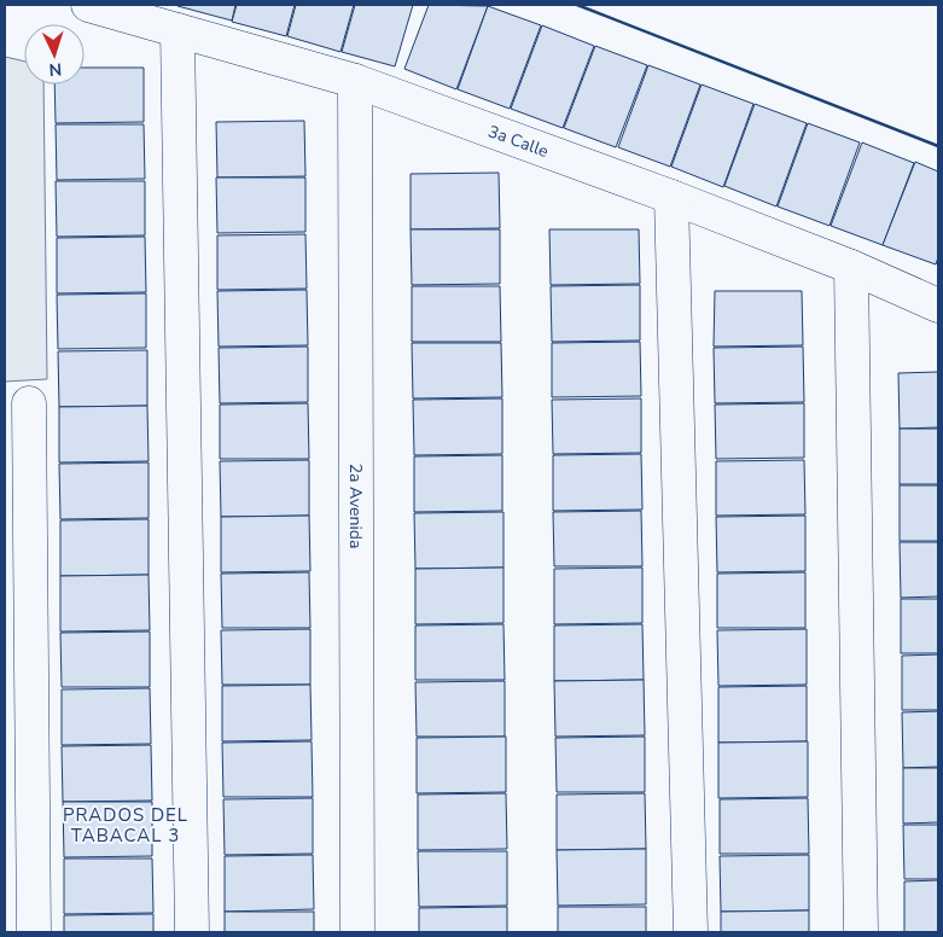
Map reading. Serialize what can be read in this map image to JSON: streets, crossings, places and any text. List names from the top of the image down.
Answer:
{
  "streets": {
    "street": ["3a Calle", "2a Avenida"]
  },
  "crossings": [
    ["3a Calle", "2a Avenida"]
  ],
  "districts": ["PRADOS DEL TABACAL 3"],
  "north": "bottom"
}
